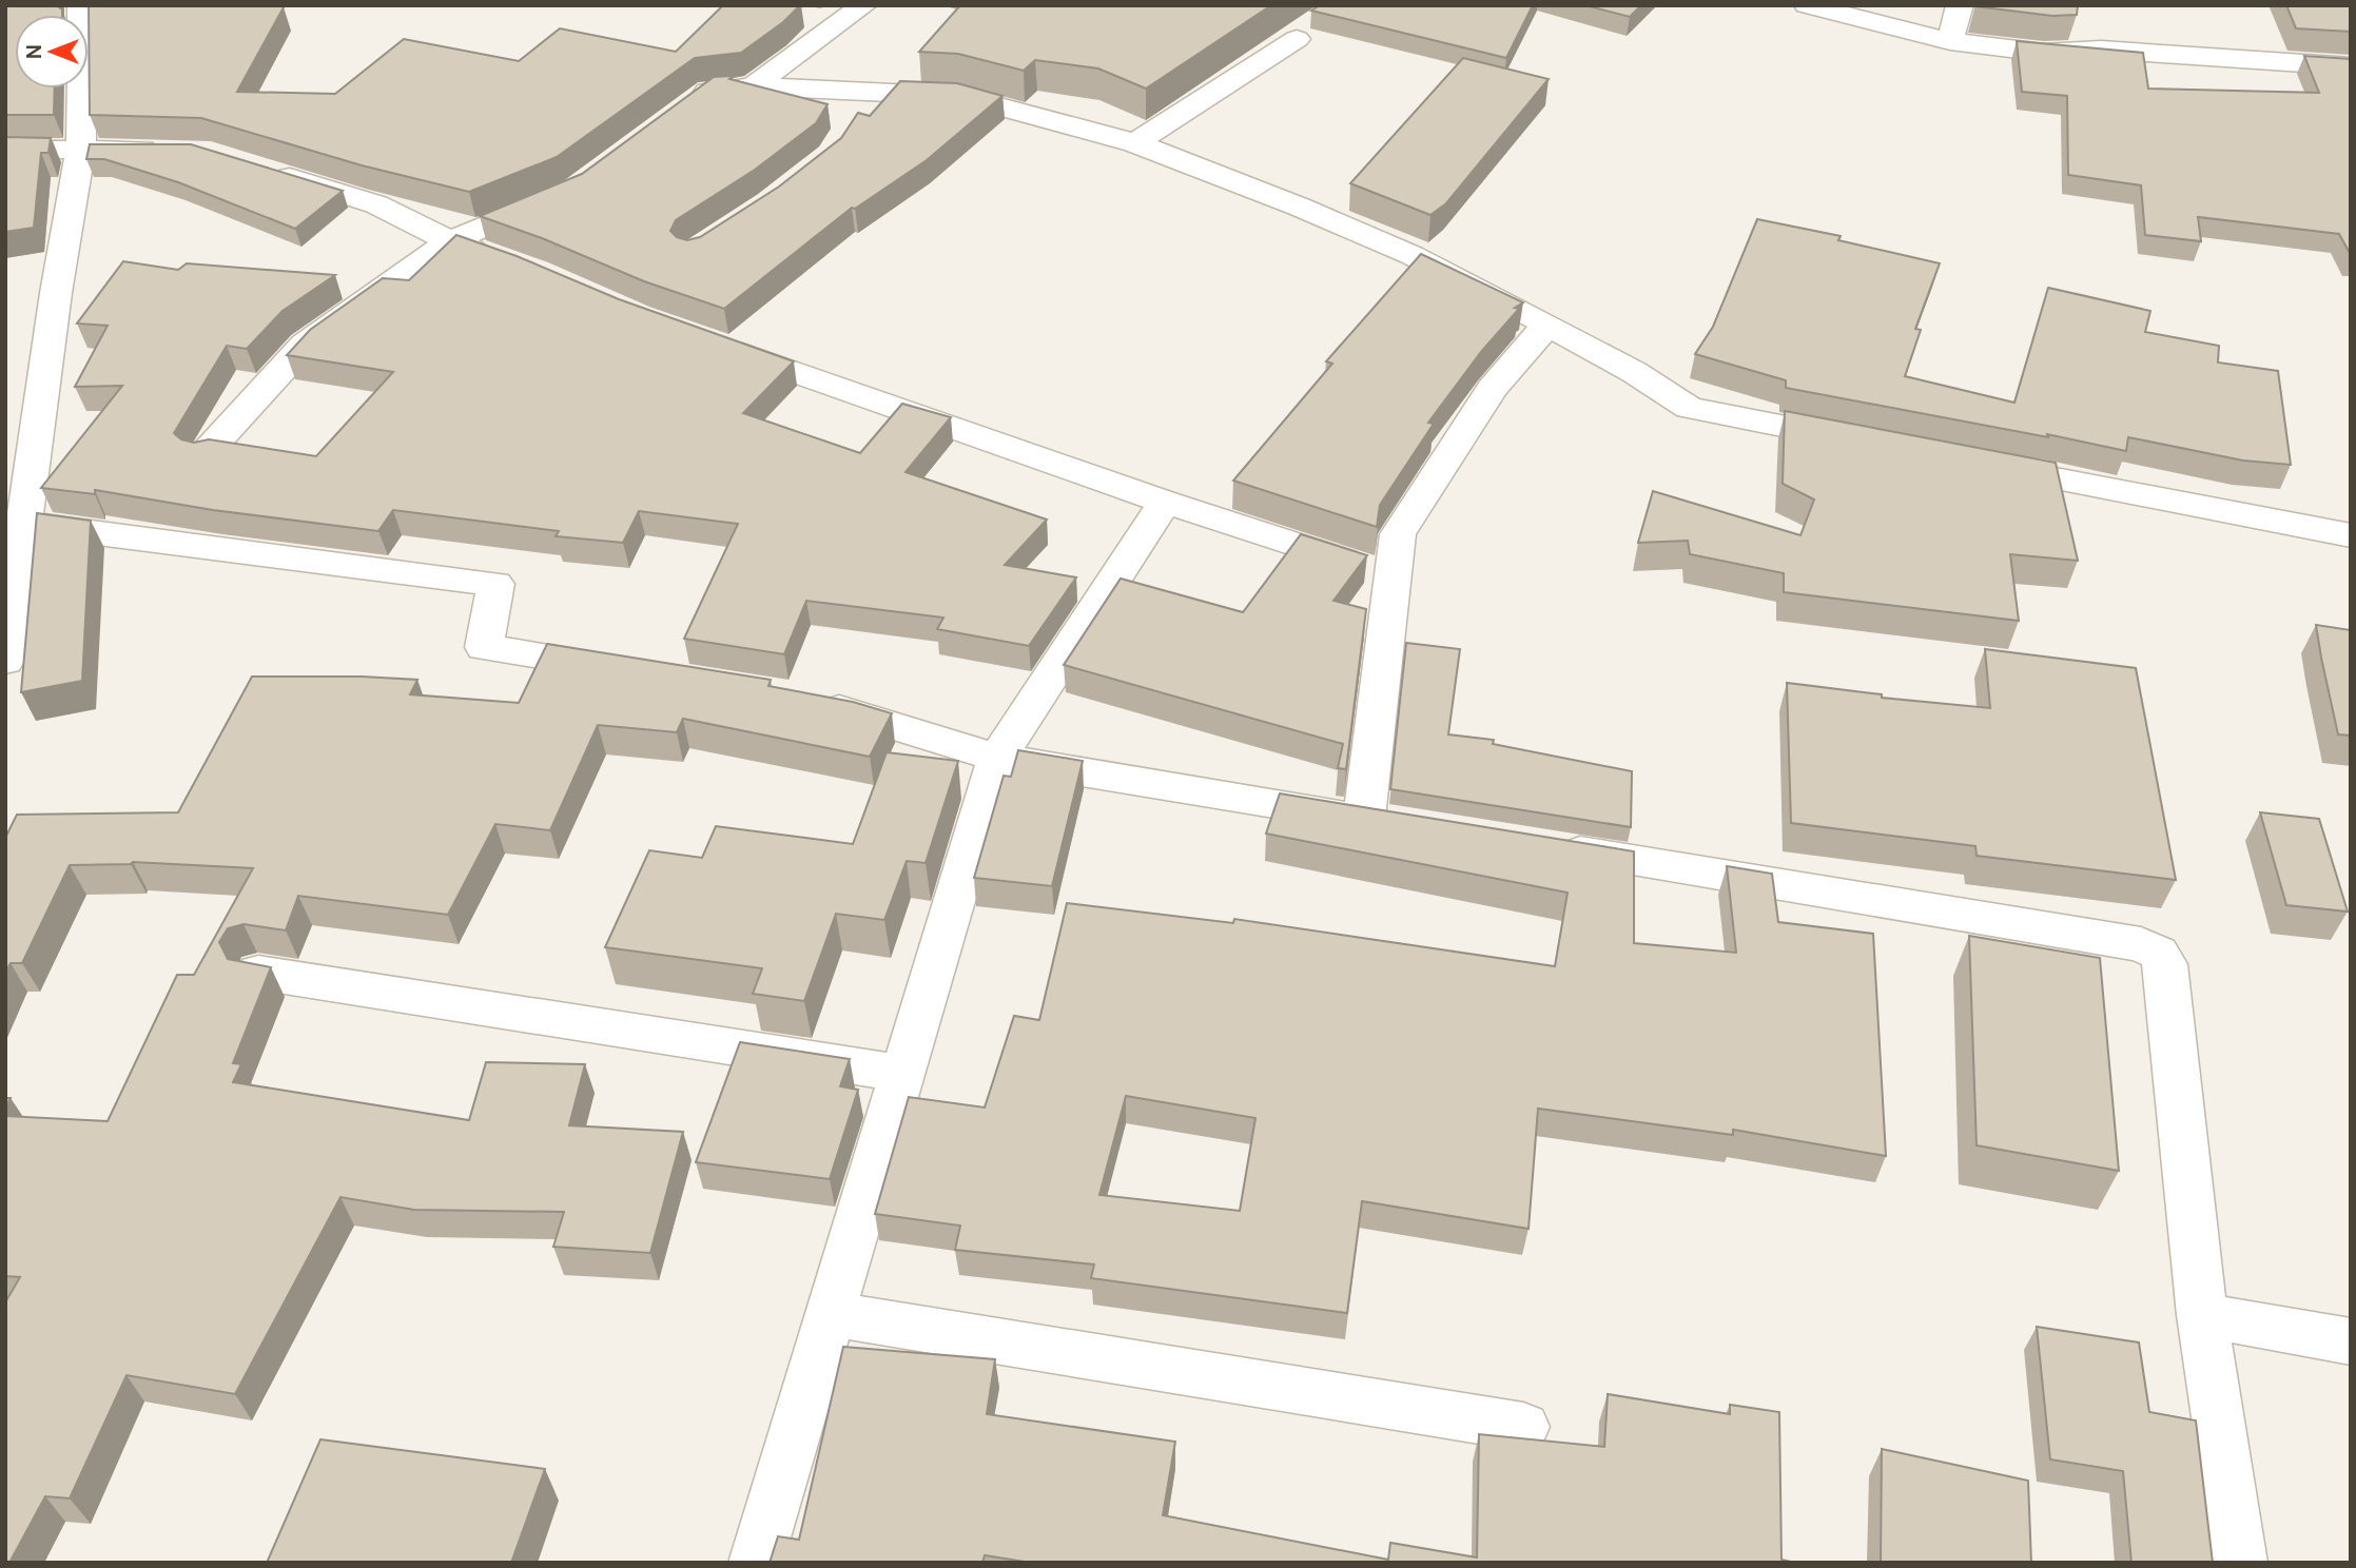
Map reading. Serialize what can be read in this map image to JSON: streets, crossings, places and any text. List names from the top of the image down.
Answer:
{
  "north": "left"
}
